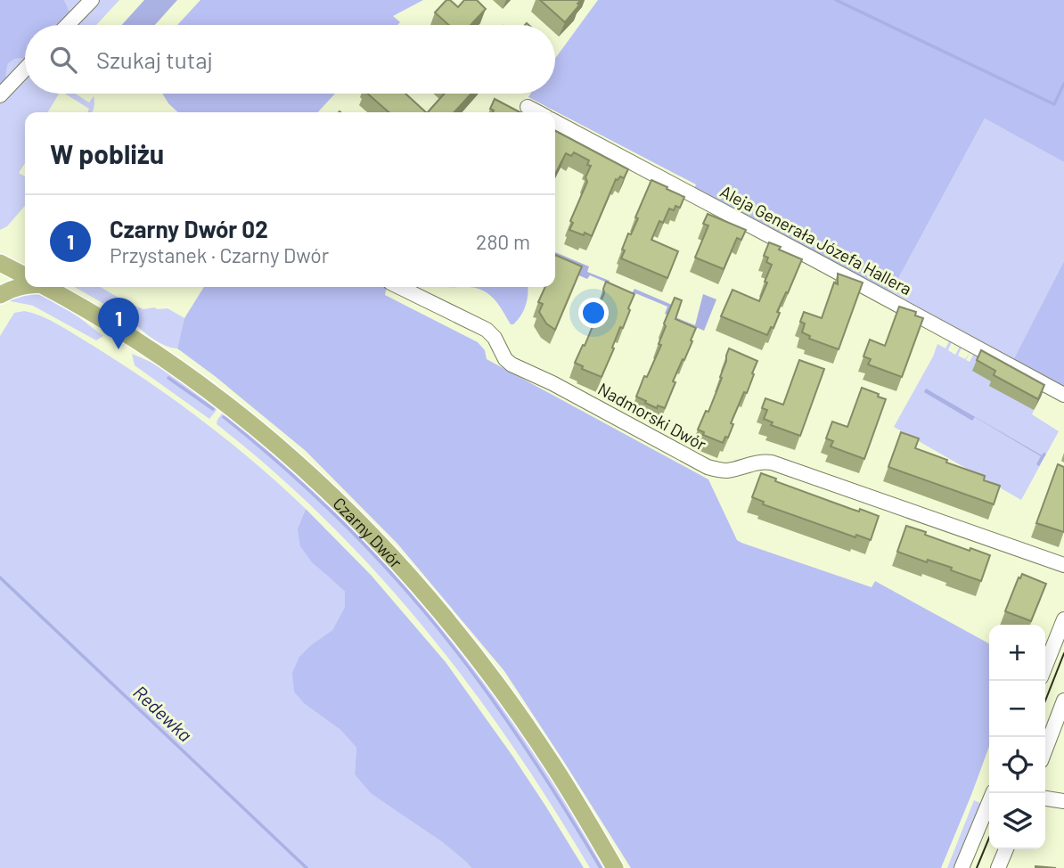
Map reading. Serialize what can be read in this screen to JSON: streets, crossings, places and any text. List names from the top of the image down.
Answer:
{
  "streets": {
    "main road": ["Czarny Dwór"],
    "street": ["Aleja Generała Józefa Hallera", "Nadmorski Dwór"]
  },
  "water": ["Redewka"],
  "page": {
    "search": "Szukaj tutaj",
    "heading": "W pobliżu",
    "list": [
      {
        "mark": "1",
        "name": "Czarny Dwór 02",
        "note": "Przystanek · Czarny Dwór",
        "value": "280 m"
      }
    ],
    "pins": "1",
    "map_buttons": ["+", "−"]
  }
}
